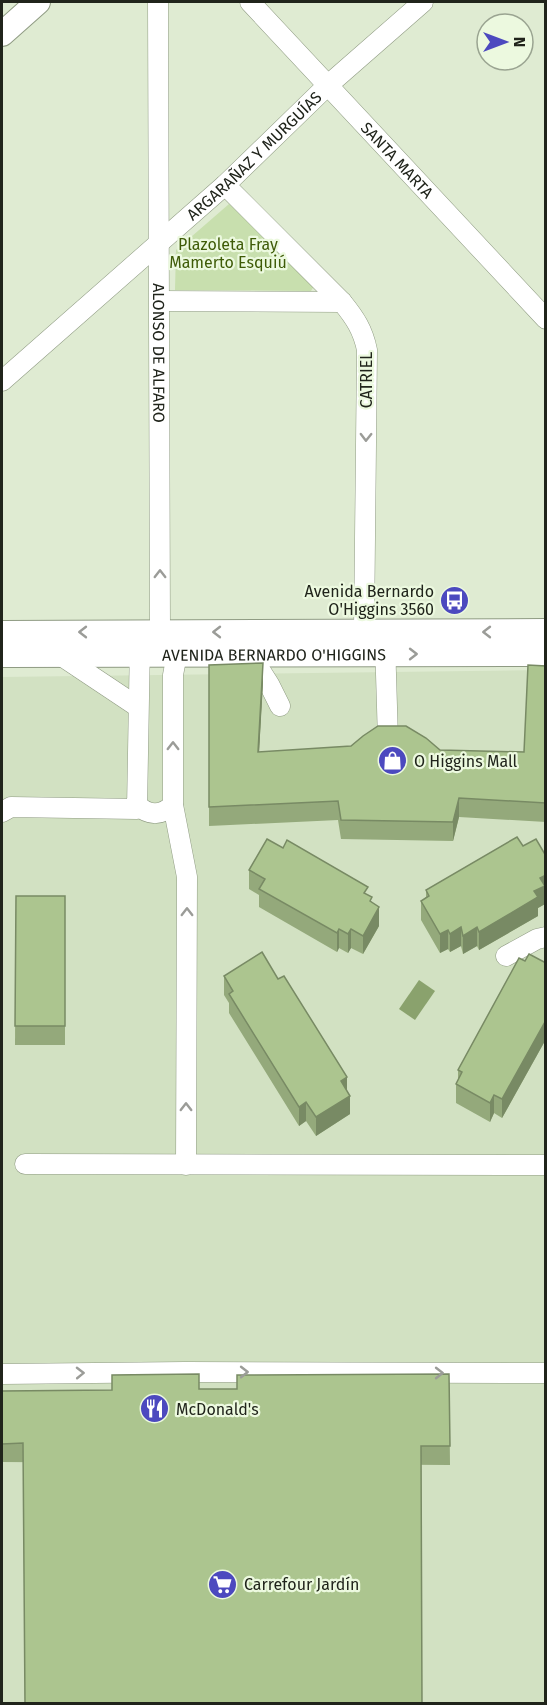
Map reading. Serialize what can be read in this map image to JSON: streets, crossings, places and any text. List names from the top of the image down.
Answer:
{
  "streets": {
    "main road": ["AVENIDA BERNARDO O'HIGGINS"],
    "street": [
      "ARGARAÑAZ Y MURGUÍAS",
      "SANTA MARTA",
      "ALONSO DE ALFARO",
      "CATRIEL"
    ]
  },
  "crossings": [
    ["ARGARAÑAZ Y MURGUÍAS", "SANTA MARTA"],
    ["ARGARAÑAZ Y MURGUÍAS", "ALONSO DE ALFARO"],
    ["ARGARAÑAZ Y MURGUÍAS", "CATRIEL"],
    ["ALONSO DE ALFARO", "AVENIDA BERNARDO O'HIGGINS"],
    ["CATRIEL", "AVENIDA BERNARDO O'HIGGINS"]
  ],
  "one_way": ["ALONSO DE ALFARO", "CATRIEL"],
  "parks": ["Plazoleta Fray Mamerto Esquiú"],
  "places": {
    "bus stop": ["Avenida Bernardo O'Higgins 3560"],
    "shop": ["O Higgins Mall"],
    "restaurant": ["McDonald's"],
    "supermarket": ["Carrefour Jardín"]
  },
  "north": "right"
}
